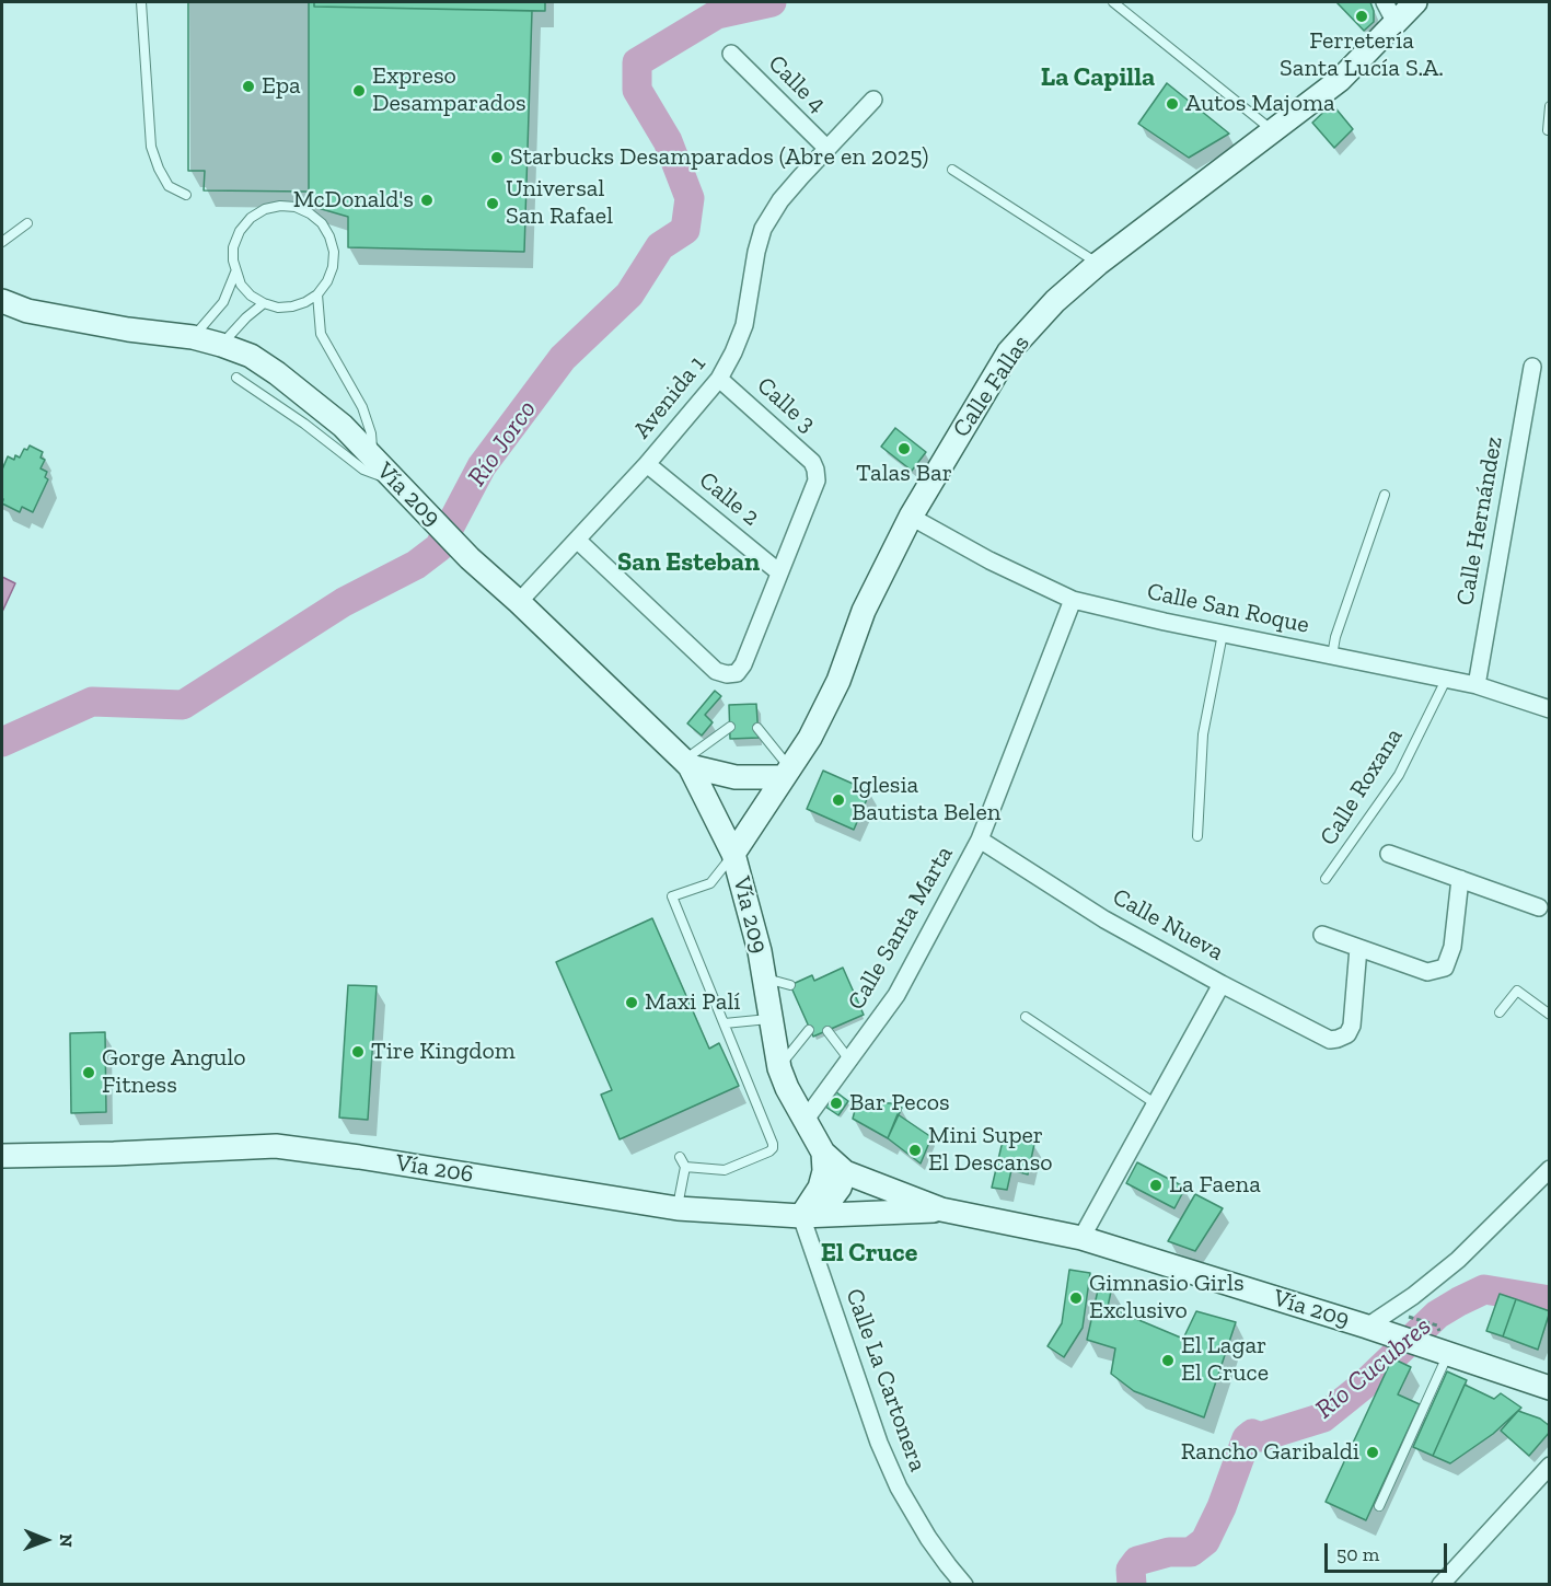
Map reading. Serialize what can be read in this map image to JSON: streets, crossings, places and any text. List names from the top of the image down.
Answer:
{
  "streets": {
    "main road": ["Calle Fallas", "Vía 209", "Vía 206"],
    "street": [
      "Calle 4",
      "Avenida 1",
      "Calle 3",
      "Calle 2",
      "Calle Hernández",
      "Calle San Roque",
      "Calle Nueva",
      "Calle Santa Marta",
      "Calle La Cartonera"
    ],
    "lane": ["Calle Roxana"]
  },
  "crossings": [
    ["Calle 4", "Avenida 1"],
    ["Calle Fallas", "Vía 209"],
    ["Calle Fallas", "Calle San Roque"],
    ["Avenida 1", "Calle 3"],
    ["Avenida 1", "Vía 209"],
    ["Avenida 1", "Calle 2"],
    ["Calle 3", "Calle 2"],
    ["Vía 209", "Calle Santa Marta"],
    ["Vía 209", "Vía 206"],
    ["Calle Hernández", "Calle San Roque"],
    ["Calle San Roque", "Calle Roxana"],
    ["Calle San Roque", "Calle Santa Marta"],
    ["Calle Nueva", "Calle Santa Marta"],
    ["Vía 206", "Calle La Cartonera"]
  ],
  "districts": ["La Capilla", "San Esteban", "El Cruce"],
  "water": ["Río Jorco", "Río Cucubres"],
  "places": [
    "Ferretería Santa Lucía S.A.",
    "Epa",
    "Expreso Desamparados",
    "Autos Majoma",
    "Starbucks Desamparados (Abre en 2025)",
    "McDonald's",
    "Universal San Rafael",
    "Talas Bar",
    "Iglesia Bautista Belen",
    "Maxi Palí",
    "Tire Kingdom",
    "Gorge Angulo Fitness",
    "Bar Pecos",
    "Mini Super El Descanso",
    "La Faena",
    "Gimnasio Girls Exclusivo",
    "El Lagar El Cruce",
    "Rancho Garibaldi"
  ],
  "scale_bar": "50 m",
  "north": "right"
}
